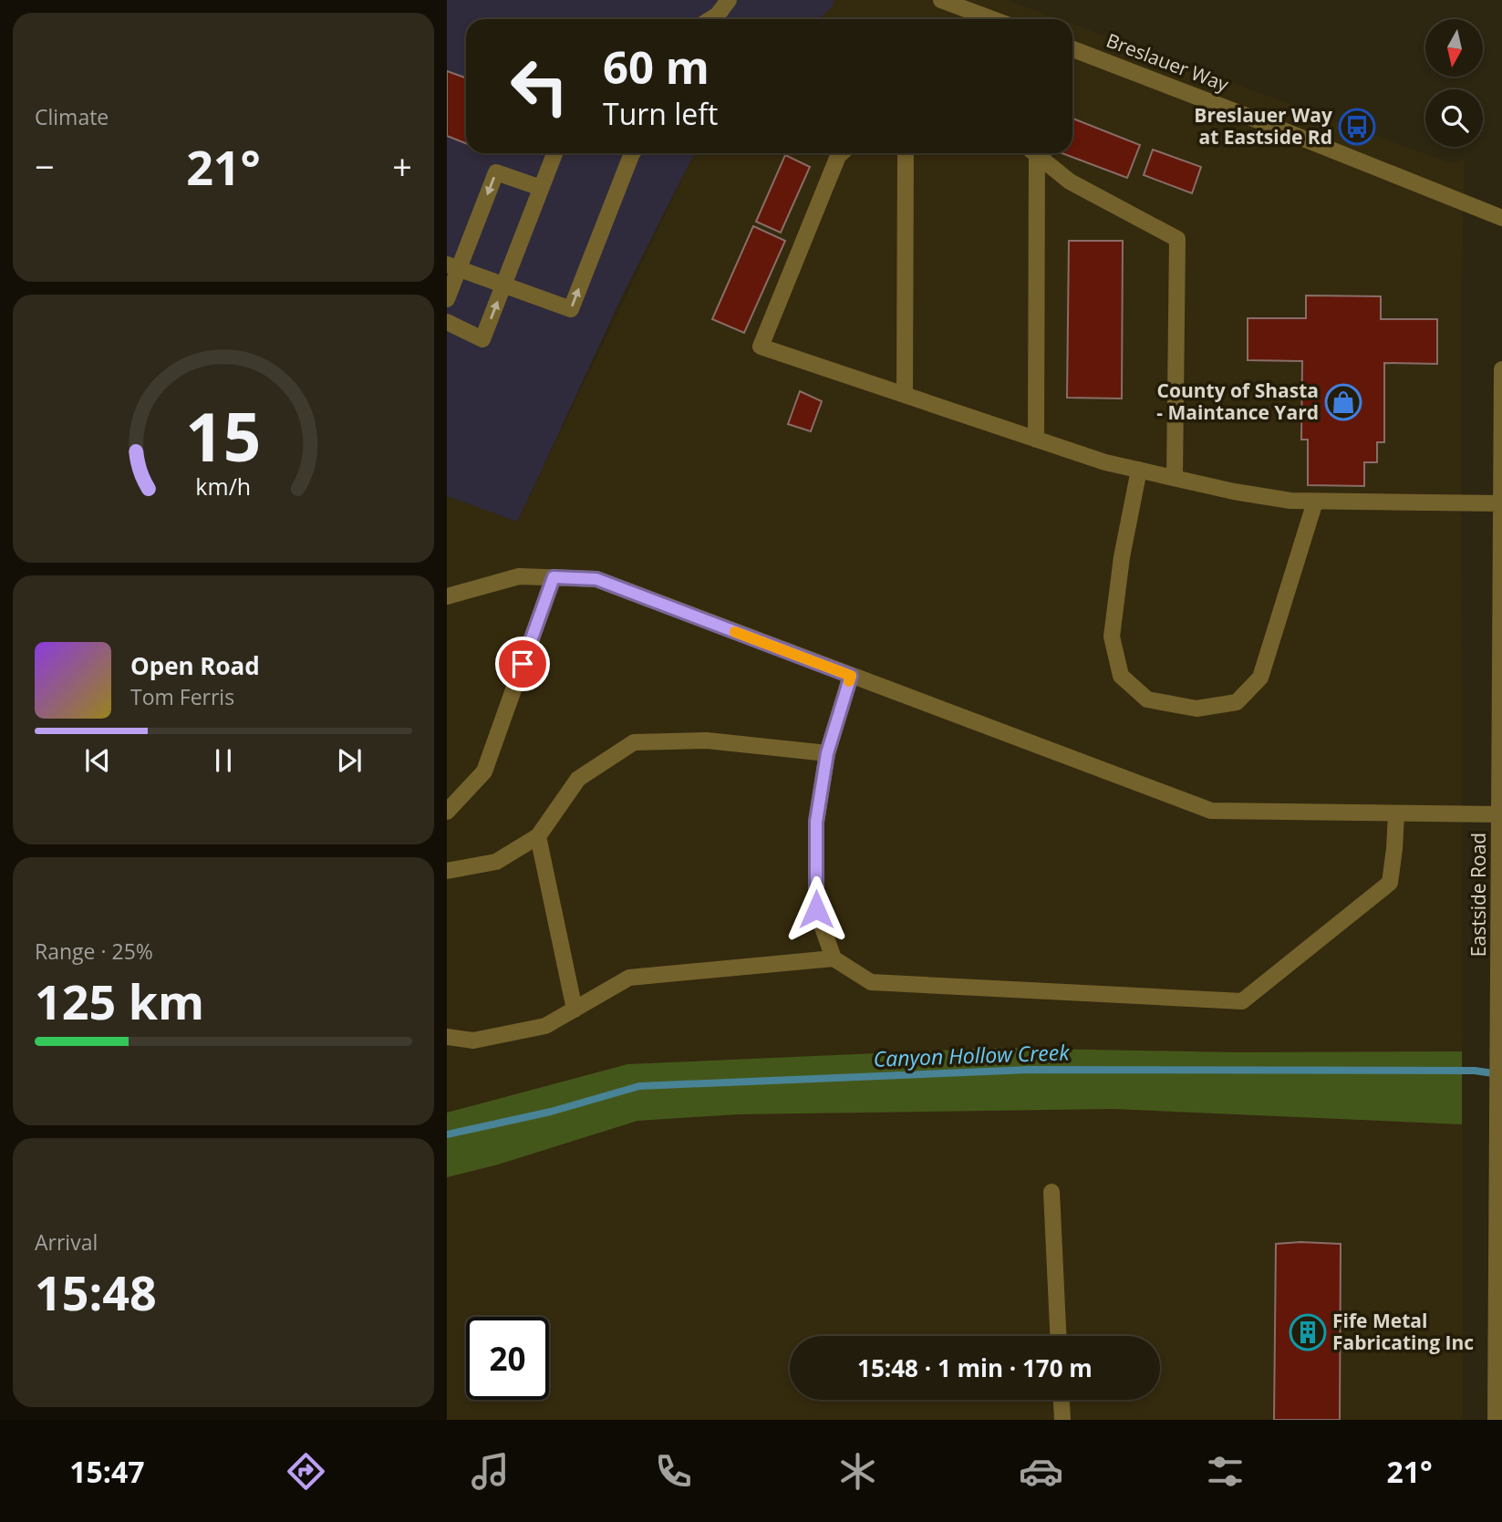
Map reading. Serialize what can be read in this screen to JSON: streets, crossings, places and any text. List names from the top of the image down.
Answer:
{
  "streets": {
    "street": ["Breslauer Way", "Eastside Road"]
  },
  "water": ["Canyon Hollow Creek"],
  "places": {
    "bus stop": ["Breslauer Way at Eastside Rd"],
    "shop": ["County of Shasta - Maintance Yard"],
    "building": ["Fife Metal Fabricating Inc"]
  },
  "north": "bottom",
  "page": {
    "tile": [
      "Climate",
      ["Range · 25%", "125 km"],
      ["Arrival", "15:48"]
    ],
    "turn": ["60 m", "Turn left"],
    "heat": ["−", "21°", "+"],
    "song": ["Open Road", "Tom Ferris"],
    "limit": "20",
    "trip": "15:48 · 1 min · 170 m",
    "tabs": ["15:47", "21°"],
    "gauge": ["15", "km/h"]
  }
}
